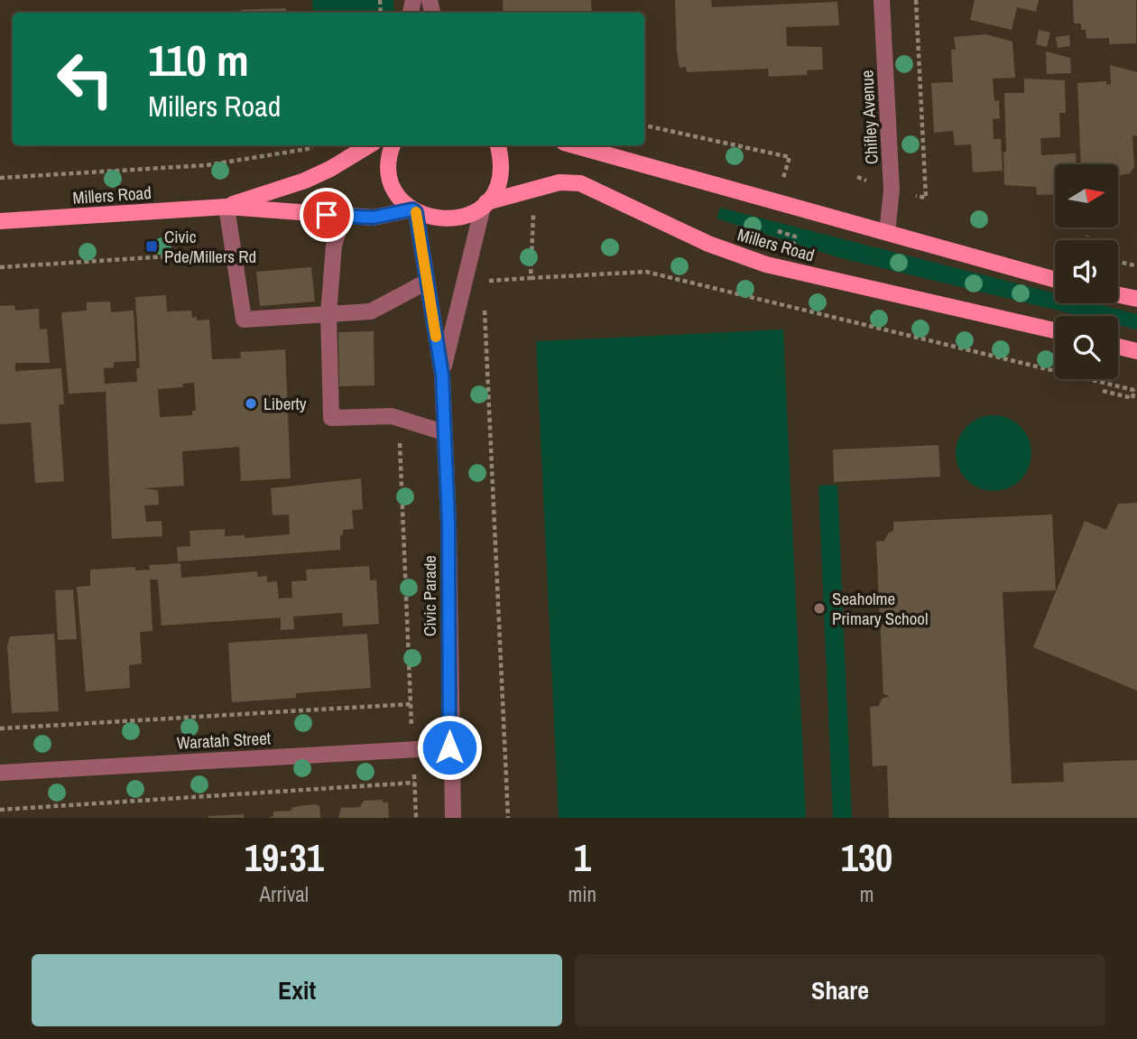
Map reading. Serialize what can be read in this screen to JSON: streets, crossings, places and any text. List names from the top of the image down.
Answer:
{
  "streets": {
    "main road": ["Millers Road"],
    "street": ["Chifley Avenue", "Civic Parade", "Waratah Street"]
  },
  "crossings": [
    ["Millers Road", "Civic Parade"],
    ["Civic Parade", "Waratah Street"]
  ],
  "places": {
    "transit": ["Civic Pde/Millers Rd"],
    "other": ["Liberty", "Seaholme Primary School"]
  },
  "north": "right",
  "page": {
    "turn": ["110 m", "Millers Road"],
    "eta": [
      "19:31",
      "Arrival",
      "1",
      "min",
      "130",
      "m"
    ],
    "buttons": ["Exit", "Share"]
  }
}
